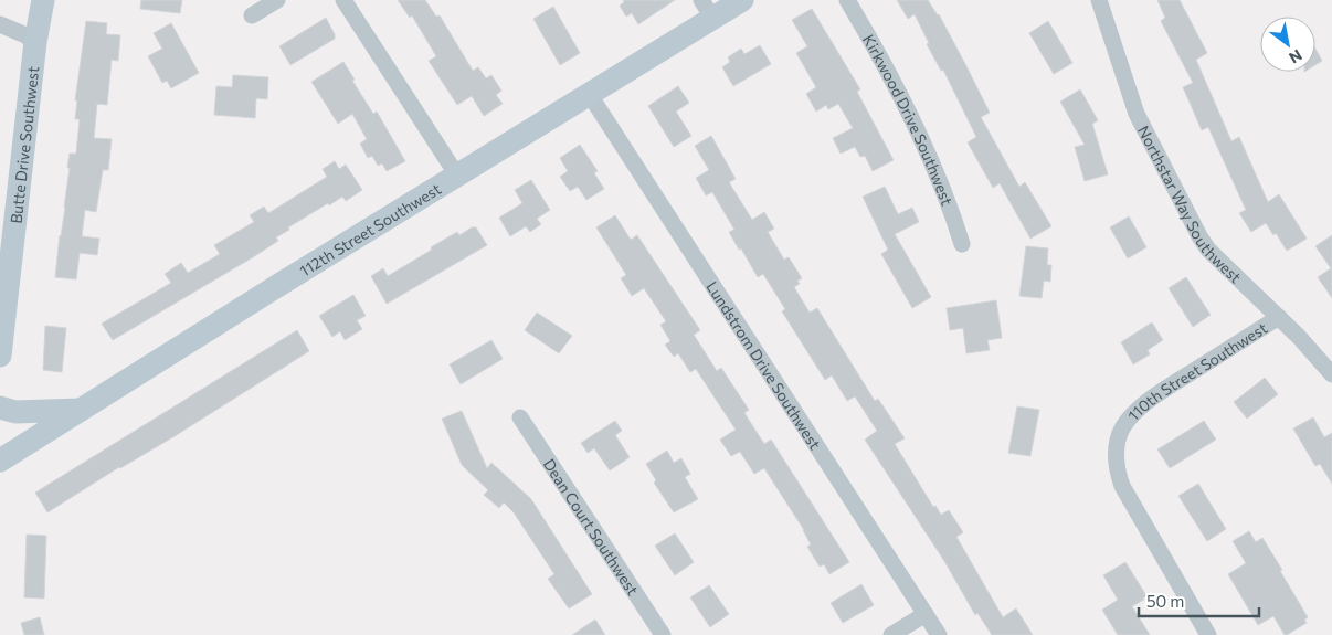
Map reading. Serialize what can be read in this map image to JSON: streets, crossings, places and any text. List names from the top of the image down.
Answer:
{
  "streets": {
    "street": [
      "Kirkwood Drive Southwest",
      "Butte Drive Southwest",
      "Northstar Way Southwest",
      "112th Street Southwest",
      "Lundstrom Drive Southwest",
      "110th Street Southwest",
      "Dean Court Southwest"
    ]
  },
  "crossings": [
    ["Northstar Way Southwest", "110th Street Southwest"],
    ["112th Street Southwest", "Lundstrom Drive Southwest"]
  ],
  "scale_bar": "50 m",
  "north": "bottom right"
}
